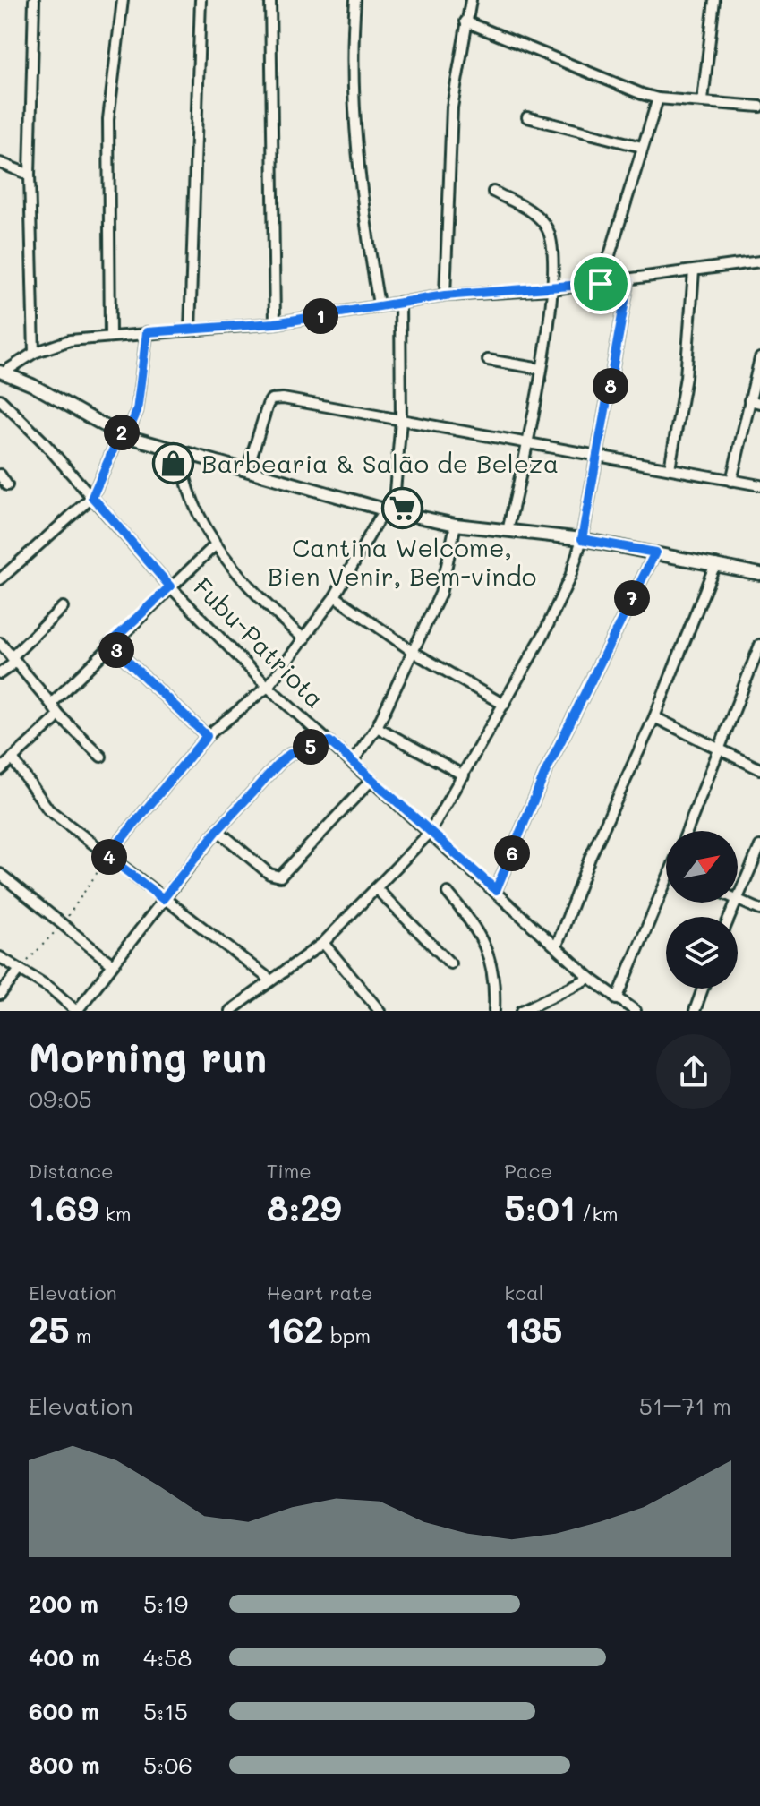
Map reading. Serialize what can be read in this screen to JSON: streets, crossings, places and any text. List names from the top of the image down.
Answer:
{
  "streets": {
    "street": ["Fubu-Patriota"]
  },
  "places": {
    "shop": ["Barbearia & Salão de Beleza"],
    "supermarket": ["Cantina Welcome, Bien Venir, Bem-vindo"]
  },
  "north": "top right",
  "page": {
    "pins": [
      "1",
      "8",
      "2",
      "7",
      "3",
      "5",
      "6",
      "4"
    ],
    "heading": ["Morning run", "09:05"],
    "stats": [
      ["Distance", "1.69 km"],
      ["Time", "8:29"],
      ["Pace", "5:01 /km"],
      ["Elevation", "25 m"],
      ["Heart rate", "162 bpm"],
      ["kcal", "135"]
    ],
    "chart": ["Elevation", "51–71 m"],
    "list": [
      {
        "name": "200 m",
        "note": "5:19"
      },
      {
        "name": "400 m",
        "note": "4:58"
      },
      {
        "name": "600 m",
        "note": "5:15"
      },
      {
        "name": "800 m",
        "note": "5:06"
      }
    ]
  }
}
